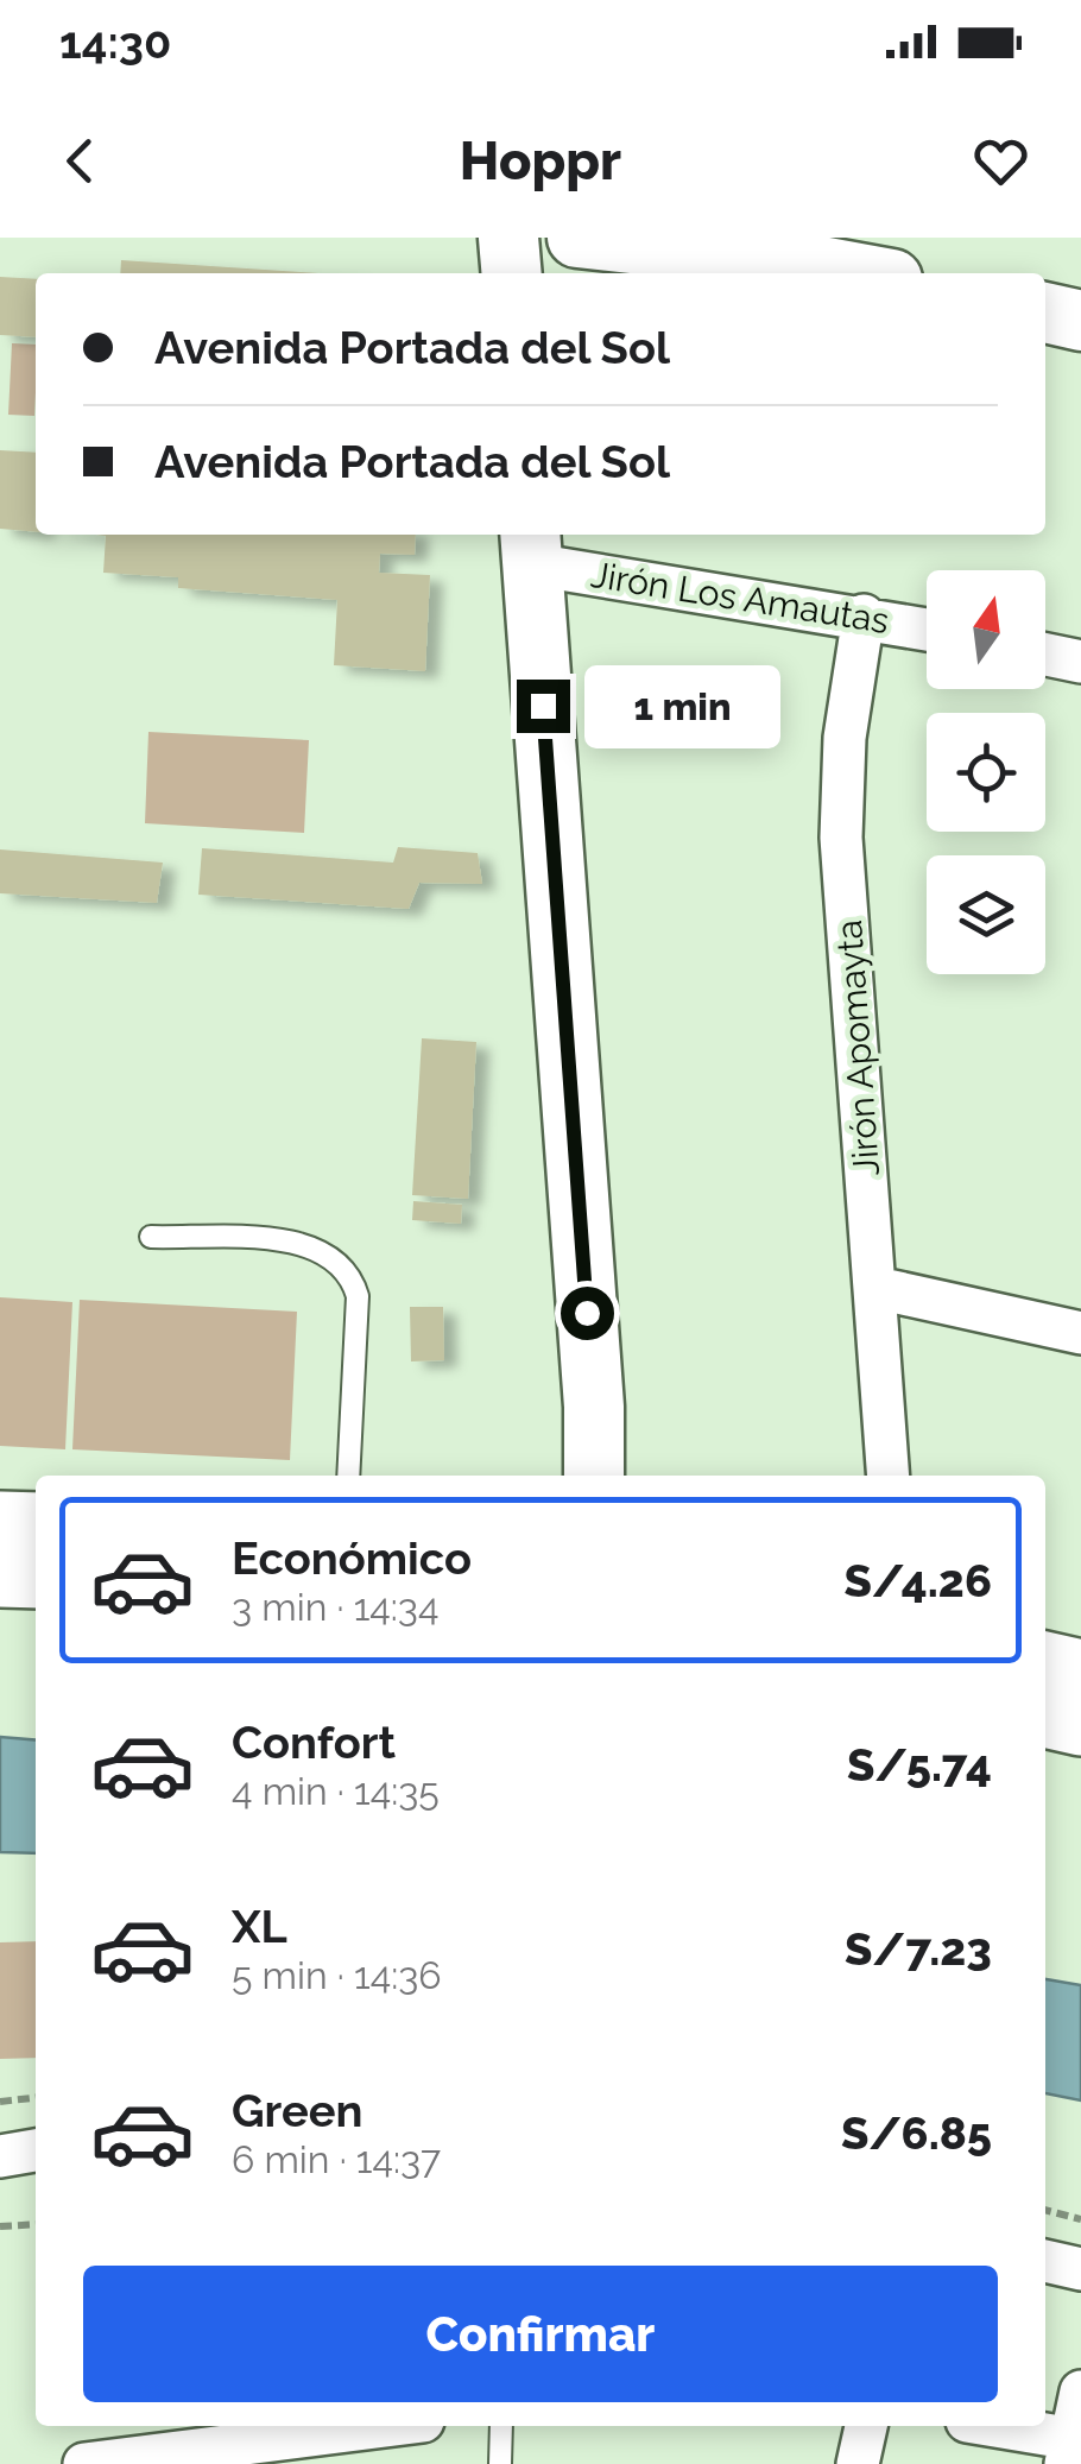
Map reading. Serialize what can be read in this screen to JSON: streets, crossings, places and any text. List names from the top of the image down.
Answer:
{
  "streets": {
    "street": ["Jirón Los Amautas", "Jirón Apomayta"]
  },
  "crossings": [
    ["Jirón Los Amautas", "Jirón Apomayta"]
  ],
  "north": "top",
  "page": {
    "status": "14:30",
    "header": "Hoppr",
    "banner": ["Avenida Portada del Sol", "Avenida Portada del Sol"],
    "bubble": "1 min",
    "list": [
      {
        "name": "Económico",
        "note": "3 min · 14:34",
        "value": "S/4.26"
      },
      {
        "name": "Confort",
        "note": "4 min · 14:35",
        "value": "S/5.74"
      },
      {
        "name": "XL",
        "note": "5 min · 14:36",
        "value": "S/7.23"
      },
      {
        "name": "Green",
        "note": "6 min · 14:37",
        "value": "S/6.85"
      }
    ],
    "buttons": "Confirmar"
  }
}
